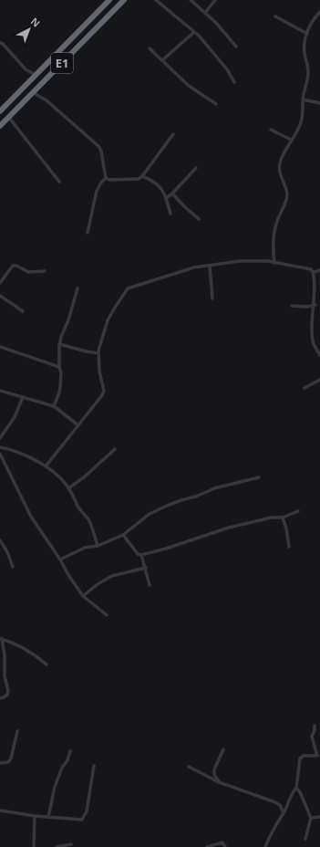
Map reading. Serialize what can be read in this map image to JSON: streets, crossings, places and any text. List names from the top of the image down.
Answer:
{
  "streets": {
    "highway": ["E1"]
  },
  "north": "top right"
}
